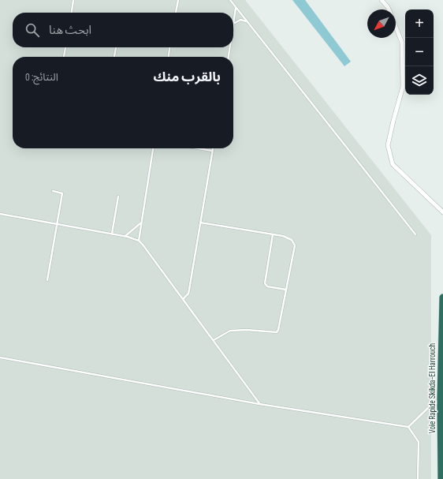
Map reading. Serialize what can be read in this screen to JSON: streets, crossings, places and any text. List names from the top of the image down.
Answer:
{
  "streets": {
    "highway": ["Voie Rapide Skikda-El Harrouch"]
  },
  "north": "bottom left",
  "page": {
    "map_buttons": ["+", "−"],
    "search": "ابحث هنا",
    "heading": ["بالقرب منك", "النتائج: 0"]
  }
}
